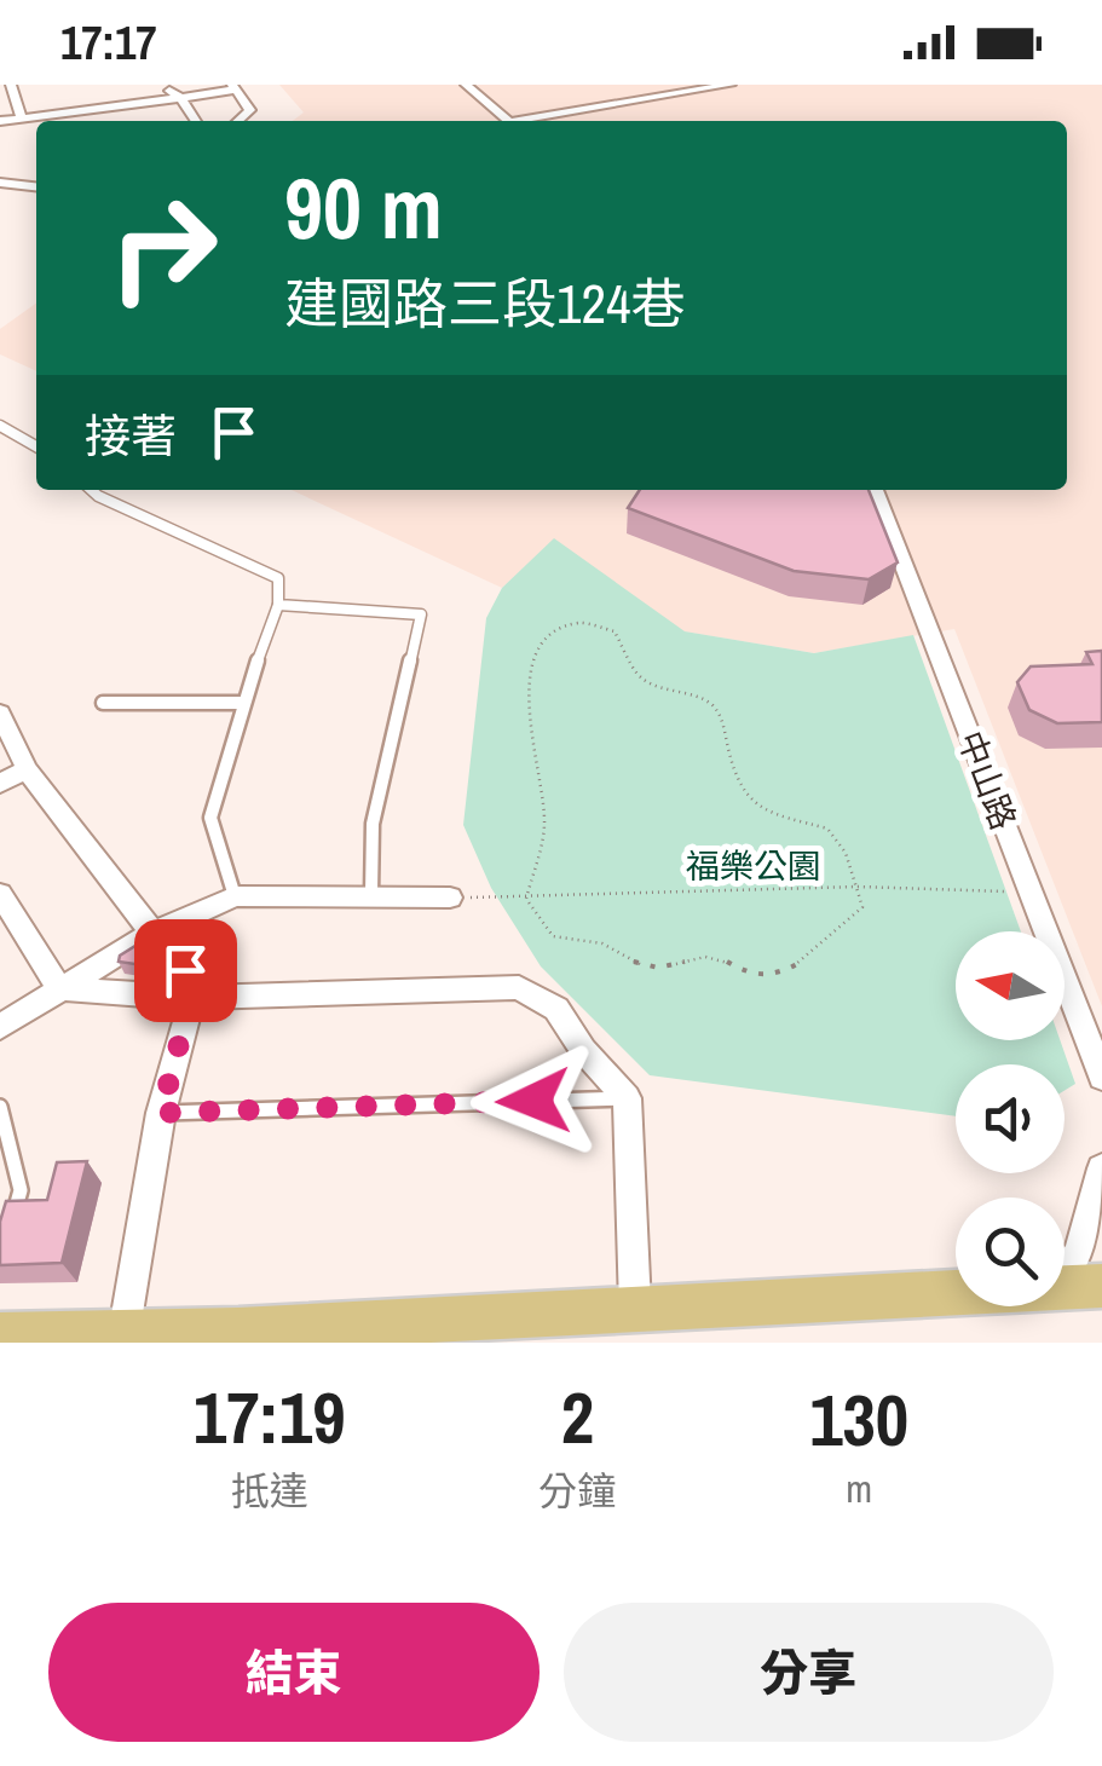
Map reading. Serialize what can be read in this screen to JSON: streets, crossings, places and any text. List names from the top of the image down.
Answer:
{
  "streets": {
    "street": ["中山路"]
  },
  "parks": ["福樂公園"],
  "north": "left",
  "page": {
    "status": "17:17",
    "turn": ["90 m", "建國路三段124巷"],
    "then": "接著",
    "eta": [
      "17:19",
      "抵達",
      "2",
      "分鐘",
      "130",
      "m"
    ],
    "buttons": ["結束", "分享"]
  }
}
